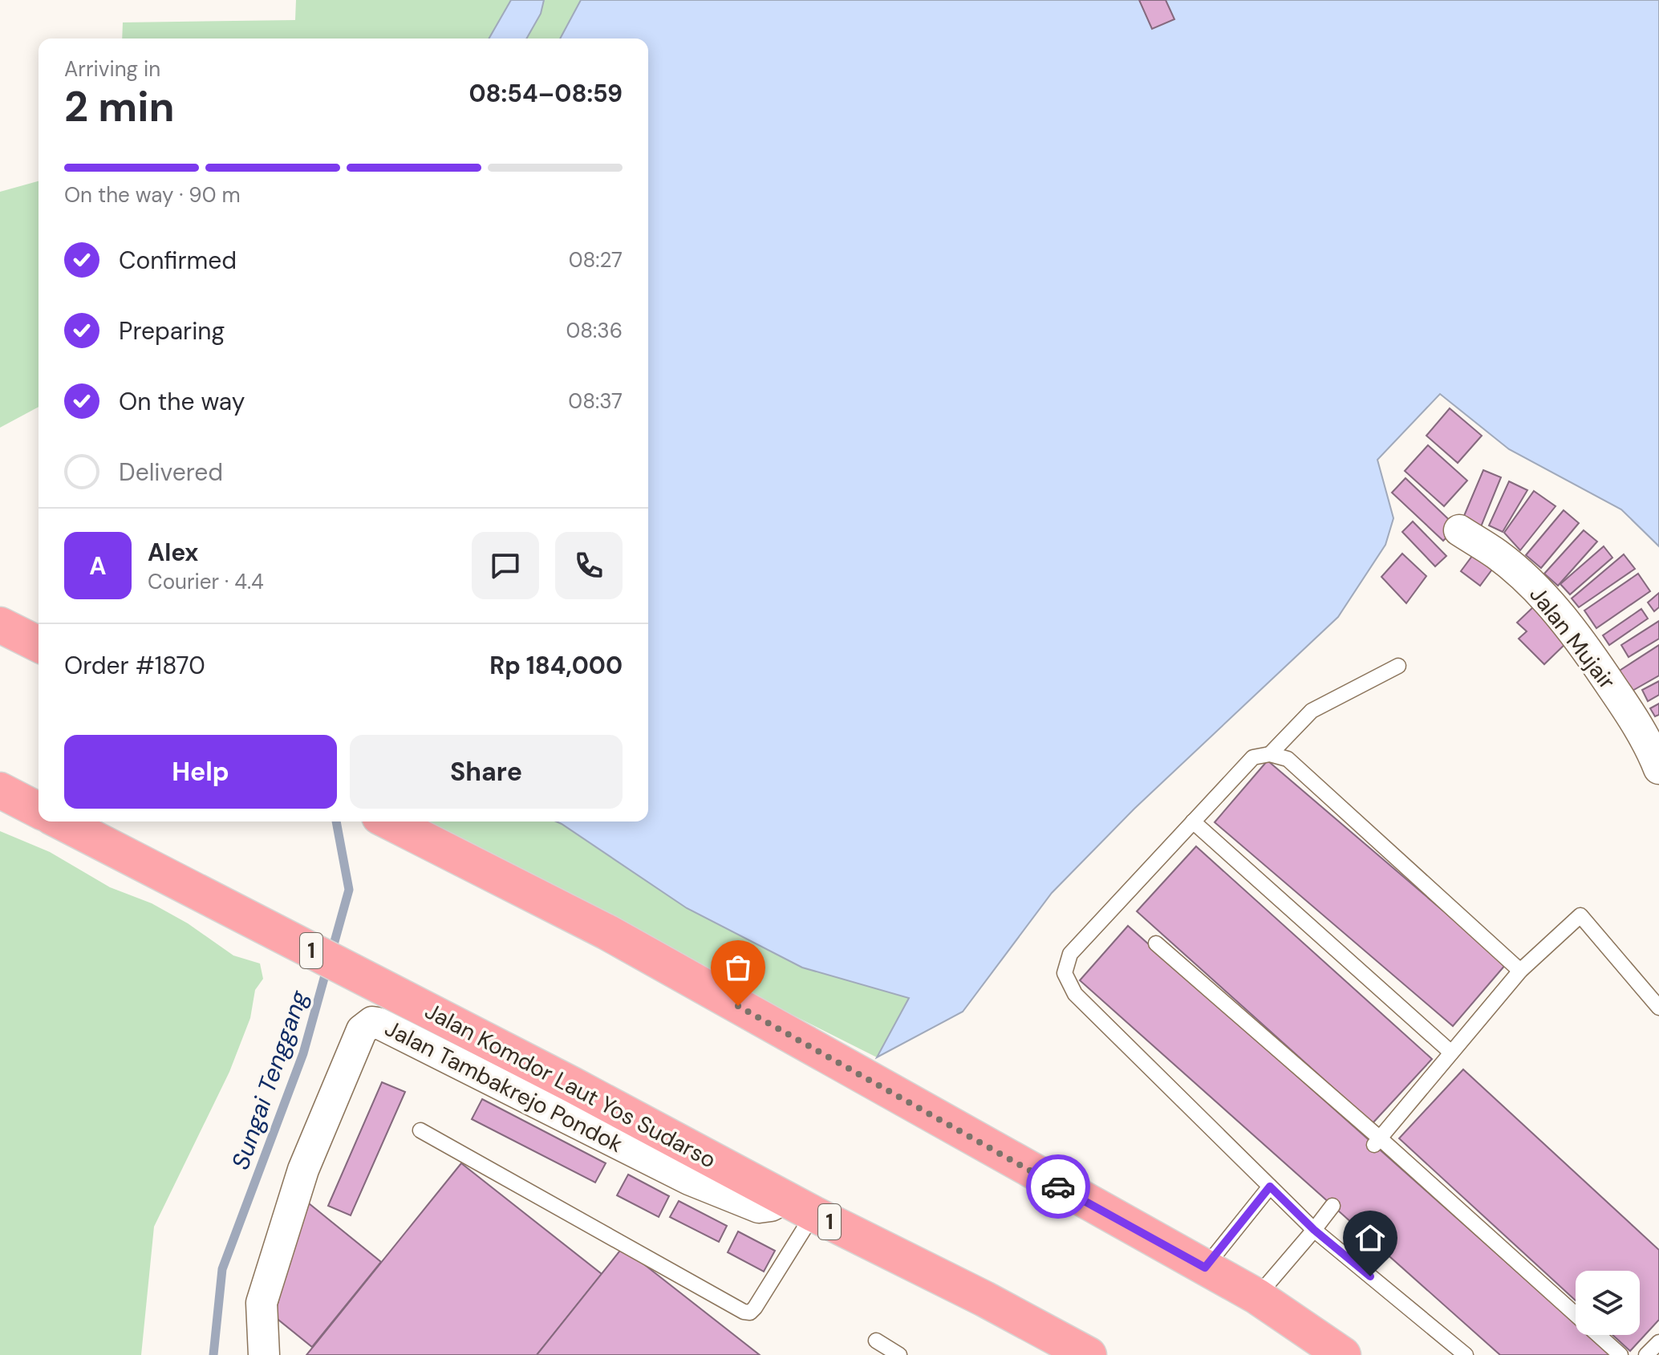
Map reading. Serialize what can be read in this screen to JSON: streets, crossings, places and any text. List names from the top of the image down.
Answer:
{
  "streets": {
    "highway": ["1", "Jalan Komdor Laut Yos Sudarso"],
    "street": ["Jalan Mujair", "Jalan Tambakrejo Pondok"]
  },
  "crossings": [
    ["Jalan Komdor Laut Yos Sudarso", "Jalan Tambakrejo Pondok"]
  ],
  "water": ["Sungai Tenggang"],
  "page": {
    "heading": ["2 min", "Arriving in", "08:54–08:59"],
    "panel": [
      "Alex",
      "Courier · 4.4",
      "Order #1870",
      "Rp 184,000"
    ],
    "bar": "On the way · 90 m",
    "list": [
      ["Confirmed", "08:27"],
      ["Preparing", "08:36"],
      ["On the way", "08:37"],
      "Delivered"
    ],
    "round": "A",
    "buttons": ["Help", "Share"]
  }
}
